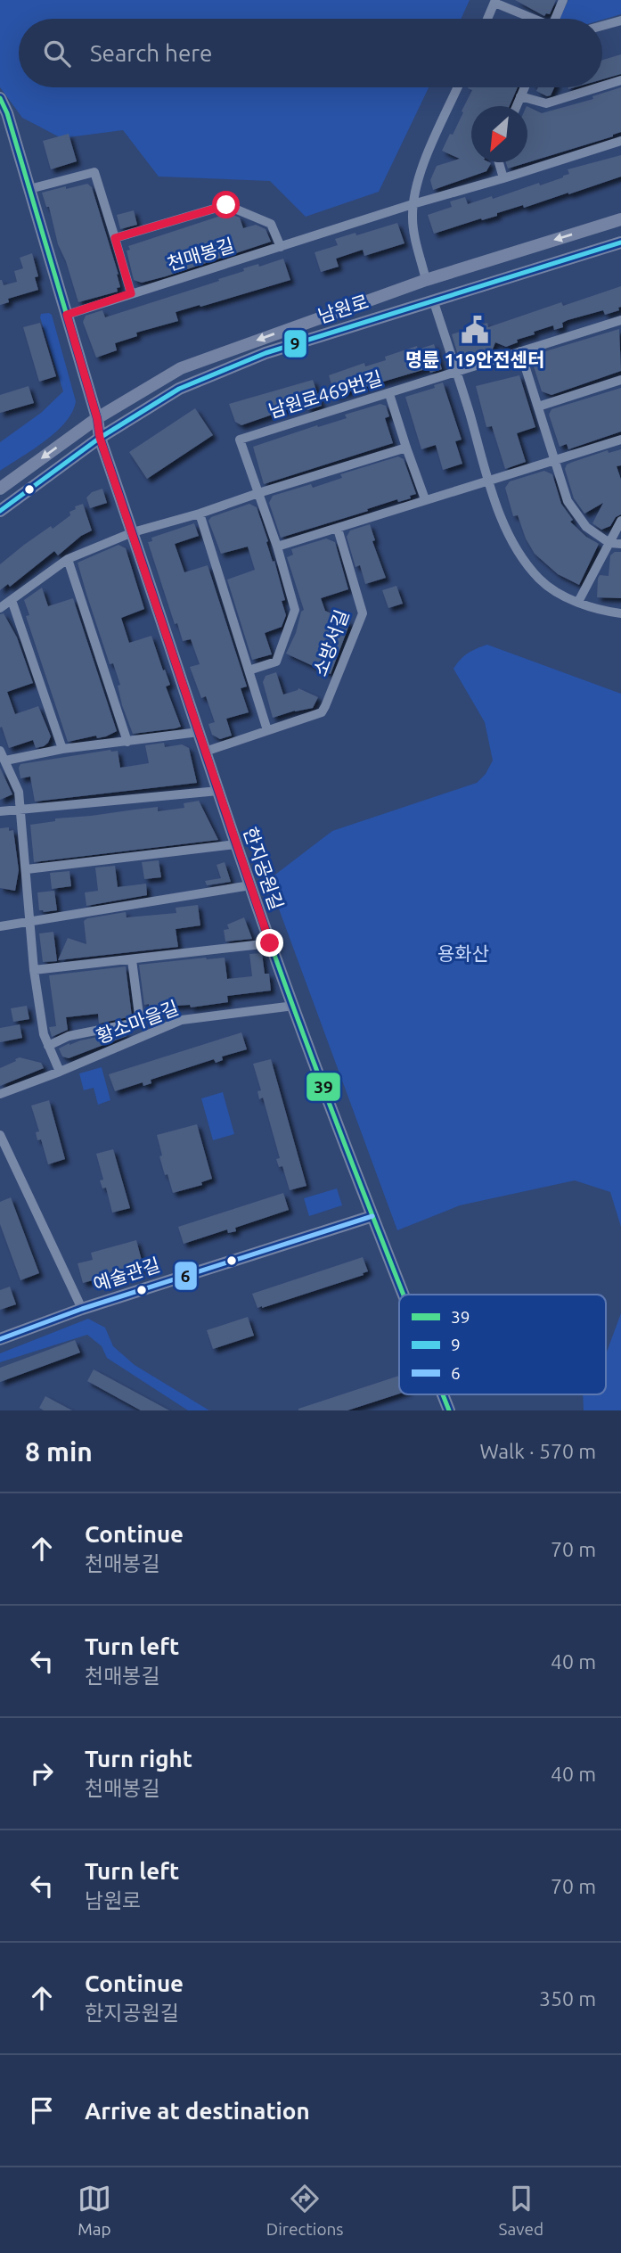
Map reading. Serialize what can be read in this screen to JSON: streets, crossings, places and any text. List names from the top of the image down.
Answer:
{
  "streets": {
    "street": [
      "천매봉길",
      "남원로",
      "남원로469번길",
      "소방서길",
      "한지공원길",
      "황소마을길",
      "예술관길"
    ]
  },
  "crossings": [
    ["남원로", "한지공원길"],
    ["소방서길", "한지공원길"],
    ["한지공원길", "황소마을길"],
    ["한지공원길", "예술관길"]
  ],
  "parks": ["용화산"],
  "places": {
    "public building": ["명륜 119안전센터"]
  },
  "lines": ["transit line 39", "transit line 9", "transit line 6"],
  "legend": ["39", "9", "6"],
  "north": "bottom left",
  "page": {
    "search": "Search here",
    "heading": ["8 min", "Walk · 570 m"],
    "list": [
      ["Continue", "천매봉길", "70 m"],
      ["Turn left", "천매봉길", "40 m"],
      ["Turn right", "천매봉길", "40 m"],
      ["Turn left", "남원로", "70 m"],
      ["Continue", "한지공원길", "350 m"],
      "Arrive at destination"
    ],
    "nav": ["Map", "Directions", "Saved"]
  }
}
